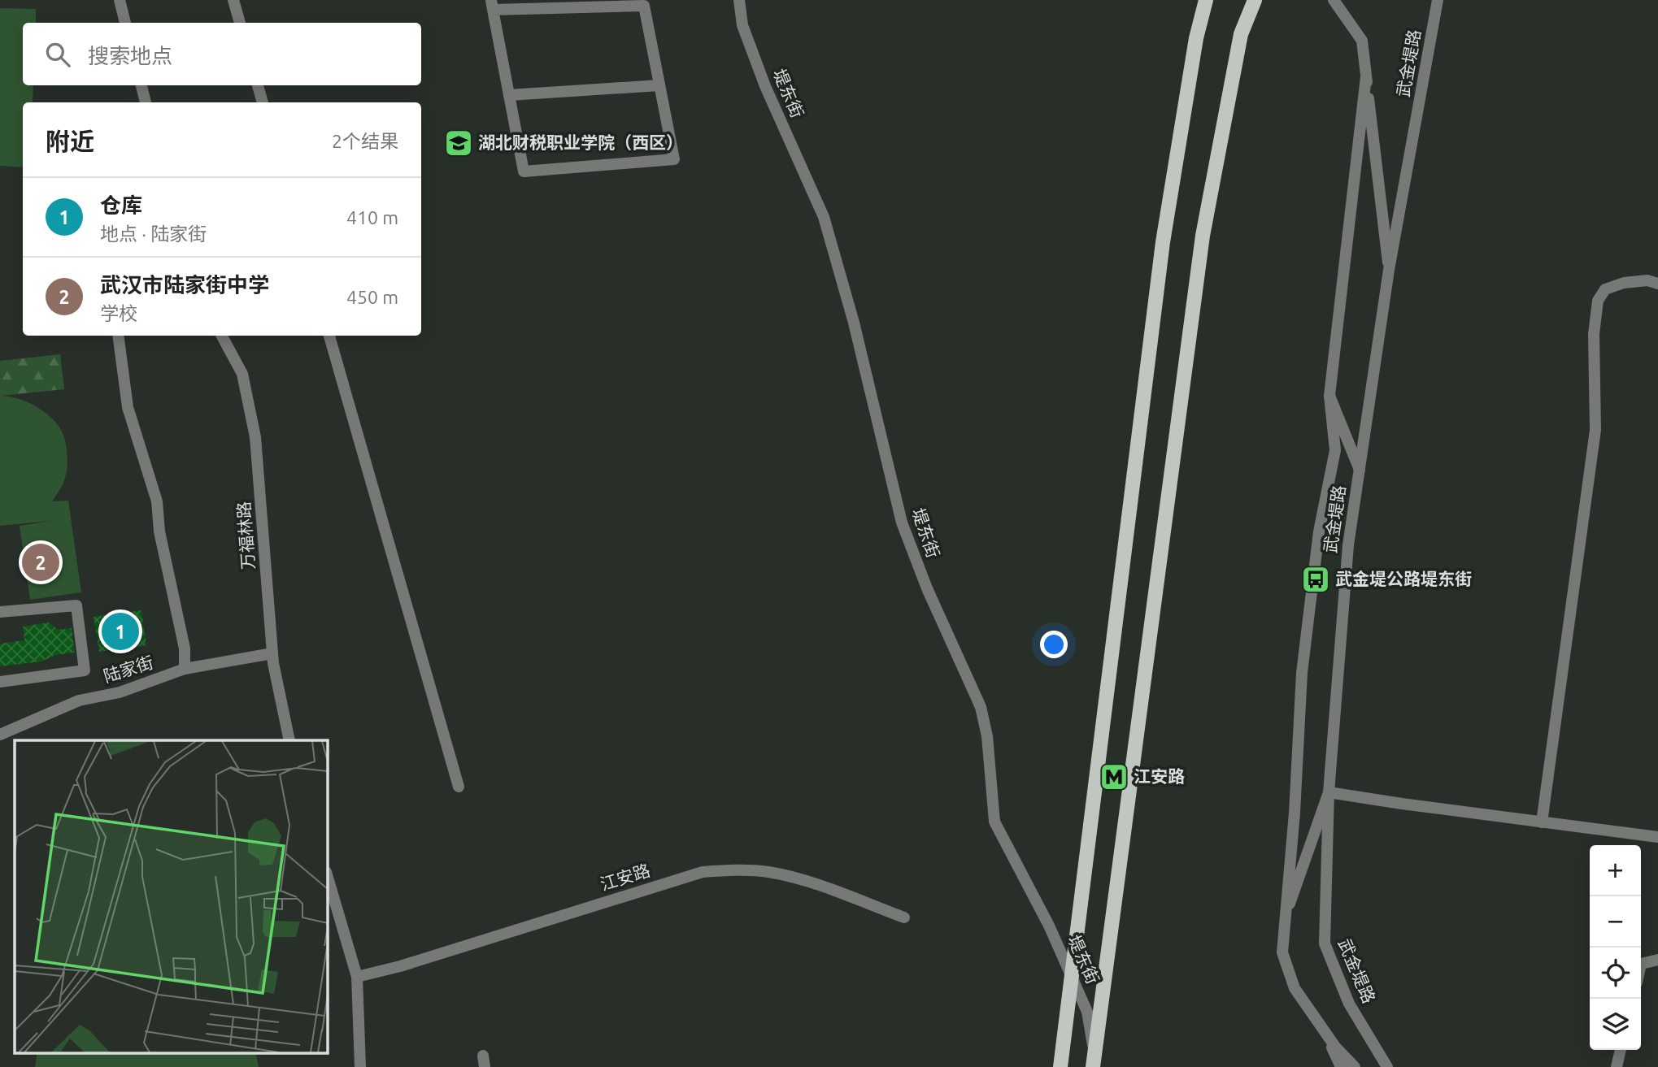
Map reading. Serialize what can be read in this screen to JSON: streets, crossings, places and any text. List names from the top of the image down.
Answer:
{
  "streets": {
    "street": [
      "武金堤路",
      "堤东街",
      "万福林路",
      "陆家街",
      "江安路"
    ]
  },
  "crossings": [
    ["万福林路", "陆家街"]
  ],
  "places": {
    "school or university": ["湖北财税职业学院（西区）"],
    "bus stop": ["武金堤公路堤东街"],
    "metro station": ["江安路"]
  },
  "page": {
    "search": "搜索地点",
    "heading": ["附近", "2个结果"],
    "list": [
      {
        "mark": "1",
        "name": "仓库",
        "note": "地点 · 陆家街",
        "value": "410 m"
      },
      {
        "mark": "2",
        "name": "武汉市陆家街中学",
        "note": "学校",
        "value": "450 m"
      }
    ],
    "pins": ["2", "1"],
    "map_buttons": ["+", "−"]
  }
}
